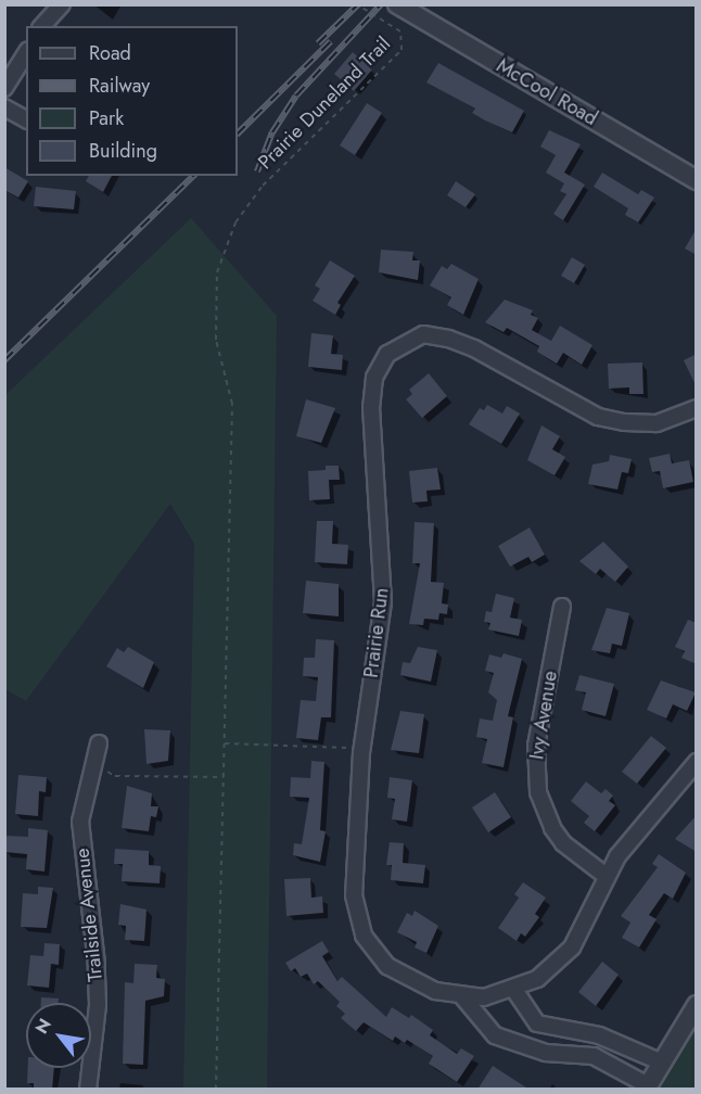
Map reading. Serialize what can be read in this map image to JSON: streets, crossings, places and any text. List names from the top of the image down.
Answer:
{
  "streets": {
    "street": [
      "McCool Road",
      "Prairie Run",
      "Ivy Avenue",
      "Trailside Avenue"
    ],
    "path": ["Prairie Duneland Trail"]
  },
  "crossings": [
    ["Prairie Run", "Ivy Avenue"]
  ],
  "legend": [
    "Road",
    "Railway",
    "Park",
    "Building"
  ],
  "north": "top left"
}
